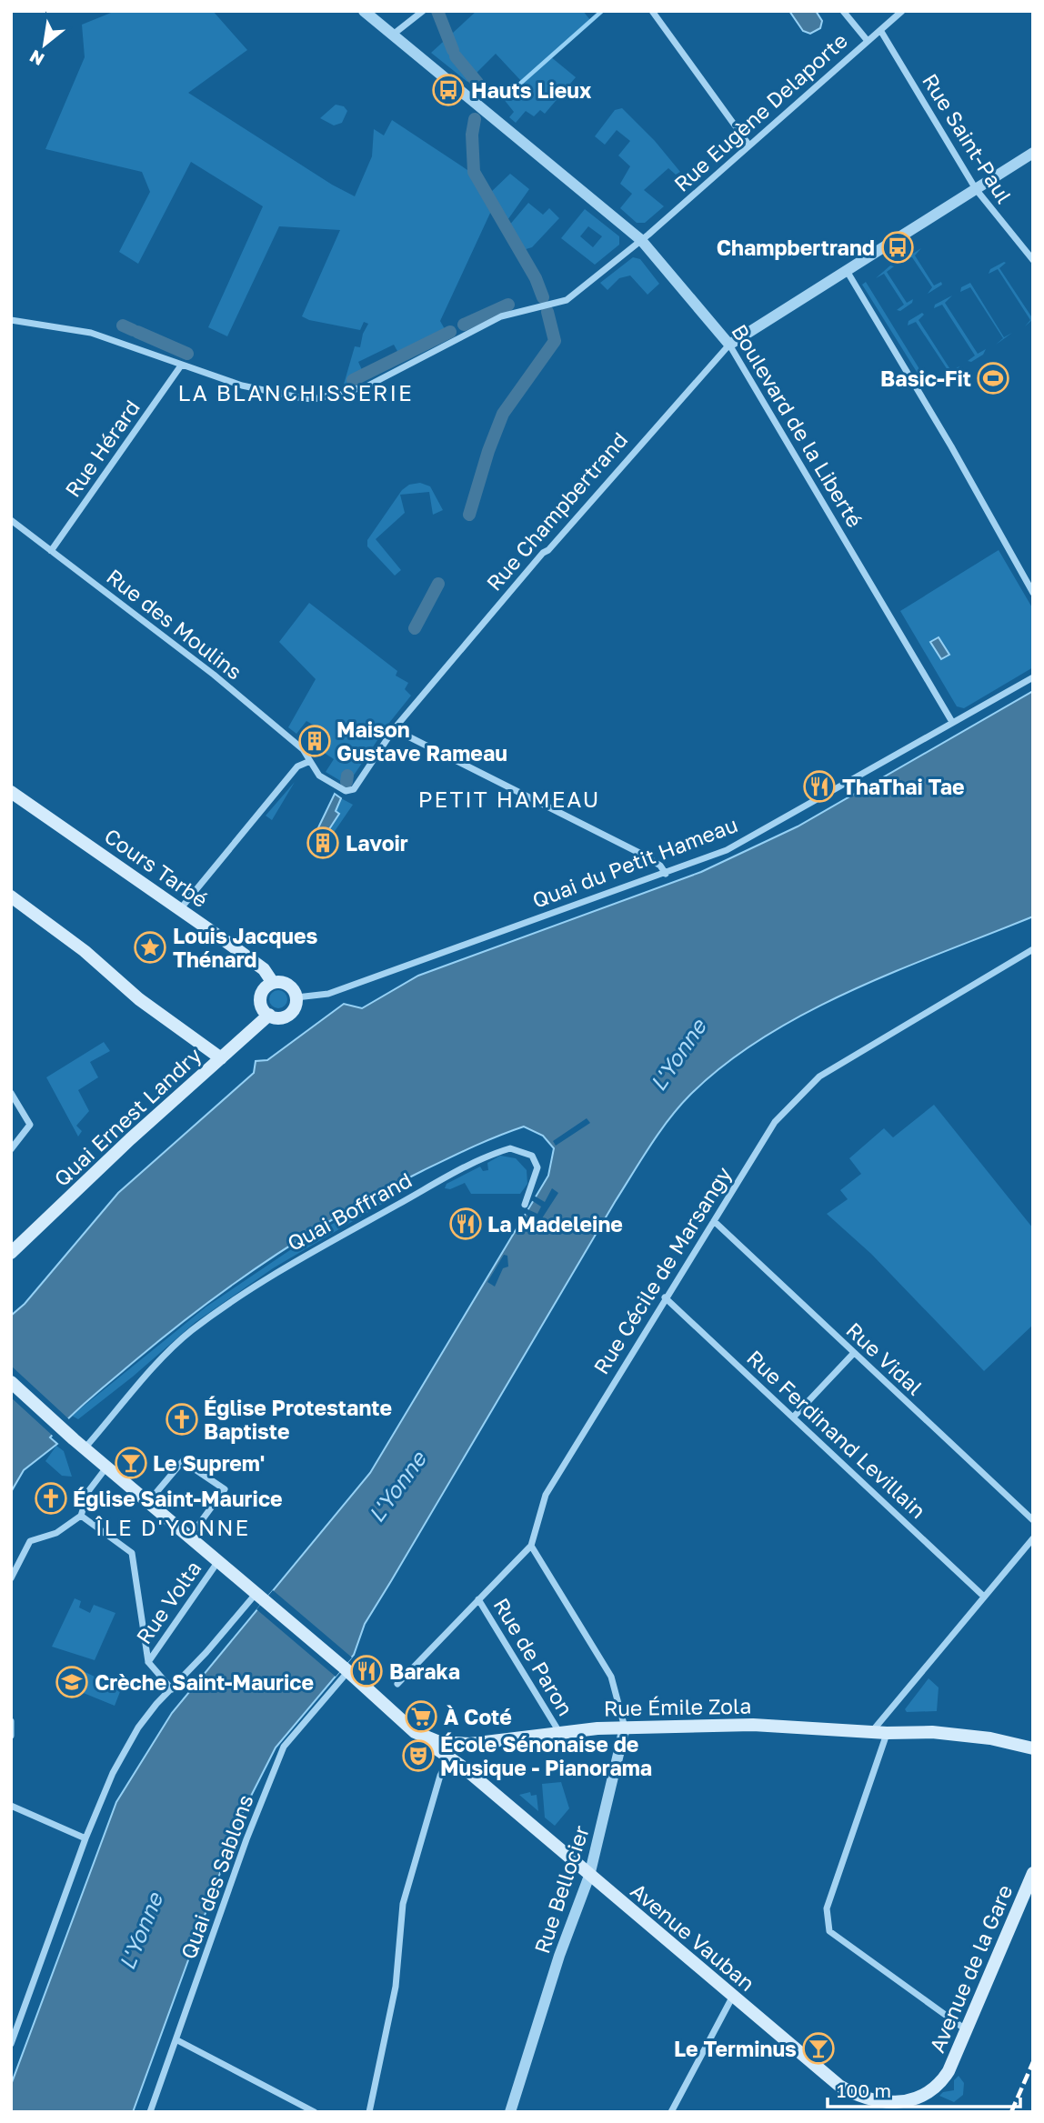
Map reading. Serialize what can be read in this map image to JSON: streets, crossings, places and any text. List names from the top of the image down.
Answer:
{
  "streets": {
    "main road": [
      "Cours Tarbé",
      "Quai Ernest Landry",
      "Rue Émile Zola",
      "Avenue Vauban",
      "Avenue de la Gare"
    ],
    "street": [
      "Rue Eugène Delaporte",
      "Rue Saint-Paul",
      "Boulevard de la Liberté",
      "Rue Hérard",
      "Rue Champbertrand",
      "Rue des Moulins",
      "Quai du Petit Hameau",
      "Quai Boffrand",
      "Rue Cécile de Marsangy",
      "Rue Vidal",
      "Rue Ferdinand Levillain",
      "Rue Volta",
      "Rue de Paron",
      "Quai des Sablons",
      "Rue Bellocier"
    ]
  },
  "crossings": [
    ["Rue Eugène Delaporte", "Rue Saint-Paul"],
    ["Rue Eugène Delaporte", "Boulevard de la Liberté"],
    ["Rue Eugène Delaporte", "Rue Hérard"],
    ["Rue Saint-Paul", "Rue Champbertrand"],
    ["Boulevard de la Liberté", "Rue Champbertrand"],
    ["Boulevard de la Liberté", "Quai du Petit Hameau"],
    ["Rue Hérard", "Rue des Moulins"],
    ["Rue Champbertrand", "Rue des Moulins"],
    ["Quai du Petit Hameau", "Cours Tarbé"],
    ["Quai du Petit Hameau", "Quai Ernest Landry"],
    ["Cours Tarbé", "Quai Ernest Landry"],
    ["Quai Boffrand", "Rue Émile Zola"],
    ["Rue Cécile de Marsangy", "Rue Vidal"],
    ["Rue Cécile de Marsangy", "Rue Ferdinand Levillain"],
    ["Rue Cécile de Marsangy", "Rue de Paron"],
    ["Rue Cécile de Marsangy", "Rue Bellocier"],
    ["Rue Volta", "Rue Émile Zola"],
    ["Rue de Paron", "Rue Émile Zola"],
    ["Rue Émile Zola", "Quai des Sablons"],
    ["Rue Émile Zola", "Rue Bellocier"],
    ["Rue Émile Zola", "Avenue Vauban"],
    ["Rue Bellocier", "Avenue Vauban"],
    ["Avenue Vauban", "Avenue de la Gare"]
  ],
  "districts": ["LA BLANCHISSERIE", "PETIT HAMEAU", "ÎLE D'YONNE"],
  "water": ["L'Yonne"],
  "places": {
    "bus stop": ["Hauts Lieux", "Champbertrand"],
    "sports": ["Basic-Fit"],
    "building": ["Maison Gustave Rameau", "Lavoir"],
    "restaurant": ["ThaThai Tae", "La Madeleine", "Baraka"],
    "place": ["Louis Jacques Thénard"],
    "church": ["Église Protestante Baptiste", "Église Saint-Maurice"],
    "bar": ["Le Suprem'", "Le Terminus"],
    "school or university": ["Crèche Saint-Maurice"],
    "supermarket": ["À Coté"],
    "theatre": ["École Sénonaise de Musique - Pianorama"]
  },
  "scale_bar": "100 m",
  "north": "bottom left"
}
